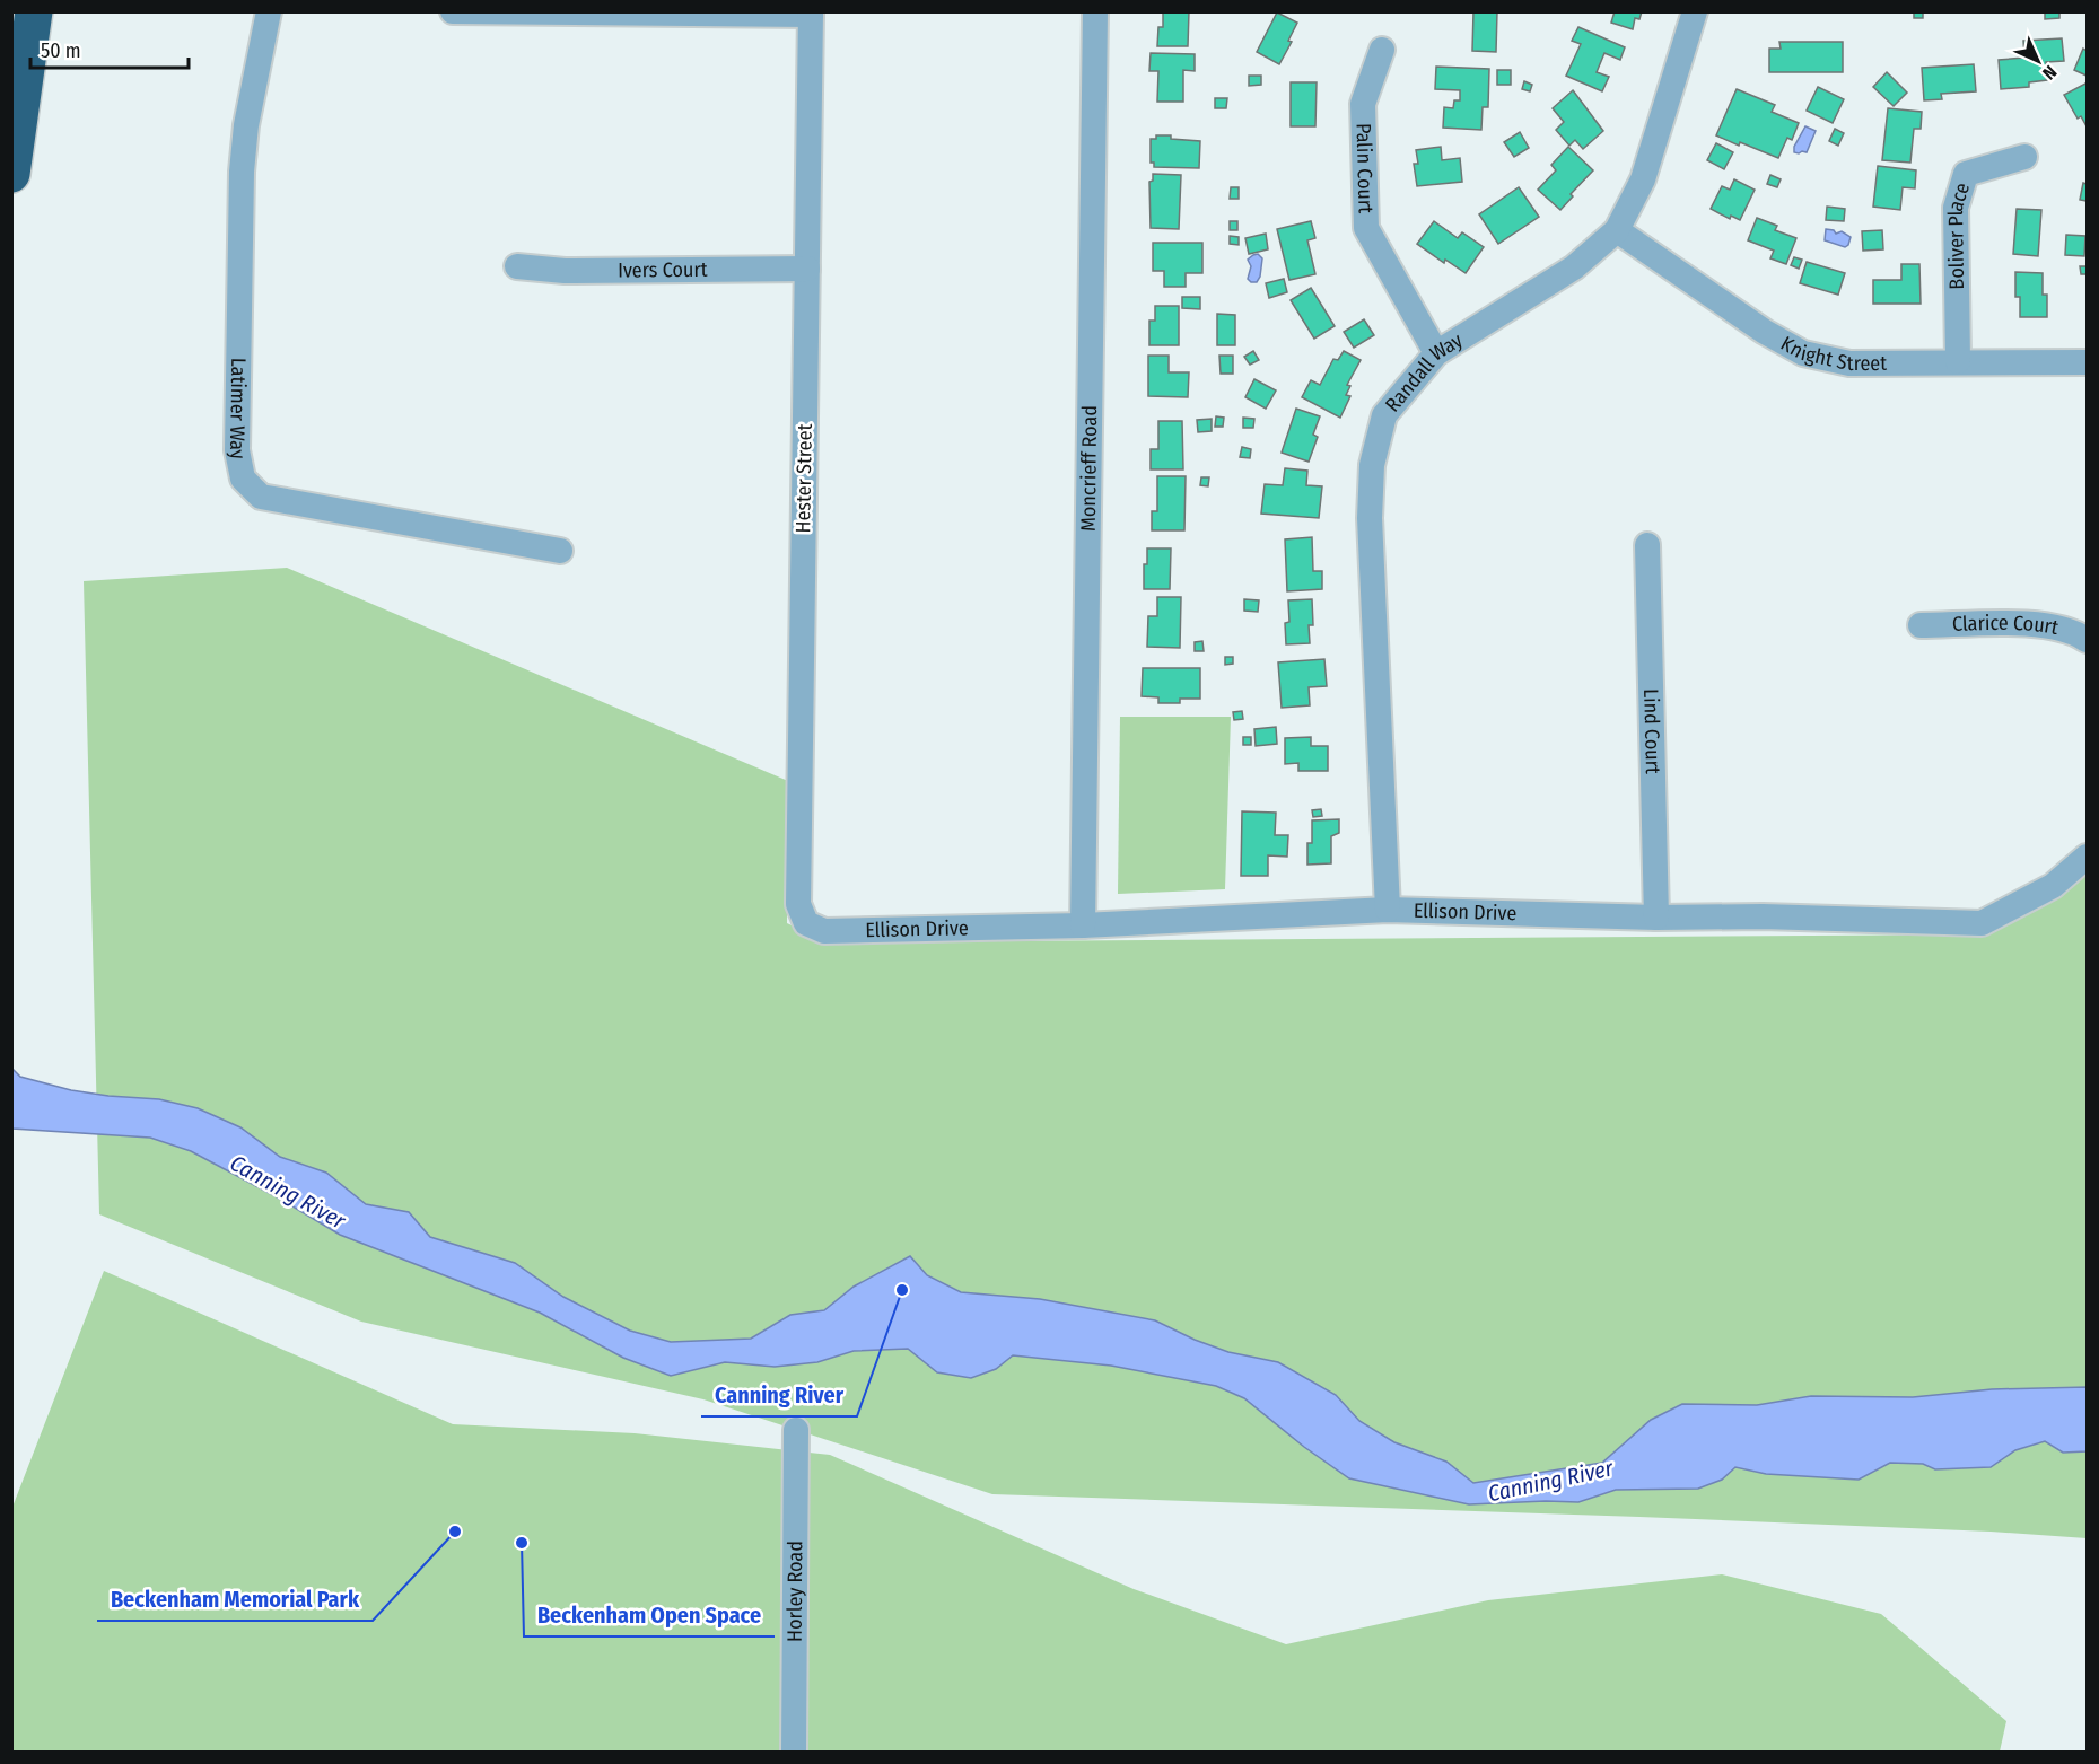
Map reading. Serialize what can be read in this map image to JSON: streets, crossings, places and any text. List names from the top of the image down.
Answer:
{
  "streets": {
    "street": [
      "Palin Court",
      "Boliver Place",
      "Ivers Court",
      "Knight Street",
      "Randall Way",
      "Latimer Way",
      "Moncrieff Road",
      "Hester Street",
      "Clarice Court",
      "Lind Court",
      "Ellison Drive",
      "Horley Road"
    ]
  },
  "crossings": [
    ["Palin Court", "Randall Way"],
    ["Boliver Place", "Knight Street"],
    ["Ivers Court", "Hester Street"],
    ["Knight Street", "Randall Way"],
    ["Randall Way", "Ellison Drive"],
    ["Moncrieff Road", "Ellison Drive"],
    ["Hester Street", "Ellison Drive"],
    ["Lind Court", "Ellison Drive"]
  ],
  "water": ["Canning River"],
  "places": ["Canning River", "Beckenham Memorial Park", "Beckenham Open Space"],
  "scale_bar": "50 m",
  "north": "bottom right"
}
